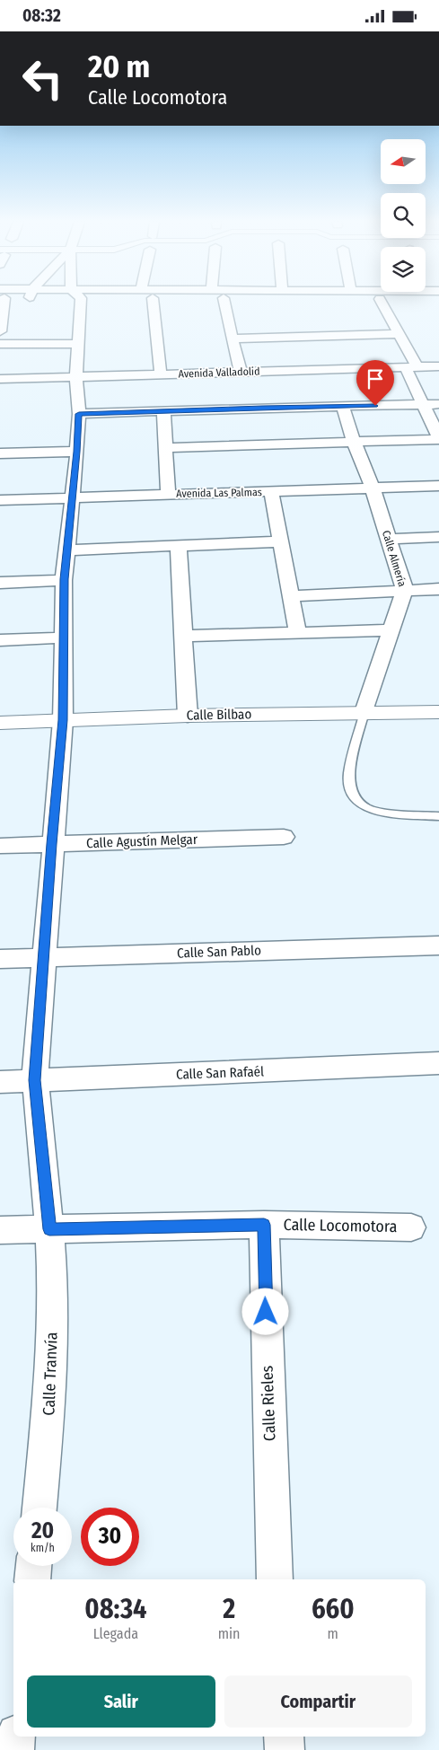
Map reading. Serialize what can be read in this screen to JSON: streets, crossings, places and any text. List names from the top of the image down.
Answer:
{
  "streets": {
    "street": [
      "Avenida Valladolid",
      "Avenida Las Palmas",
      "Calle Almería",
      "Calle Bilbao",
      "Calle Agustín Melgar",
      "Calle San Pablo",
      "Calle San Rafaél",
      "Calle Locomotora",
      "Calle Tranvía",
      "Calle Rieles"
    ]
  },
  "crossings": [
    ["Avenida Valladolid", "Calle Tranvía"],
    ["Avenida Las Palmas", "Calle Almería"],
    ["Avenida Las Palmas", "Calle Tranvía"],
    ["Calle Almería", "Calle Bilbao"],
    ["Calle Bilbao", "Calle Tranvía"],
    ["Calle Agustín Melgar", "Calle Tranvía"],
    ["Calle San Pablo", "Calle Tranvía"],
    ["Calle San Rafaél", "Calle Tranvía"],
    ["Calle Locomotora", "Calle Tranvía"],
    ["Calle Locomotora", "Calle Rieles"]
  ],
  "north": "left",
  "page": {
    "status": "08:32",
    "turn": ["20 m", "Calle Locomotora"],
    "speed": "20 km/h",
    "limit": "30",
    "eta": [
      "08:34",
      "Llegada",
      "2",
      "min",
      "660",
      "m"
    ],
    "buttons": ["Salir", "Compartir"]
  }
}
